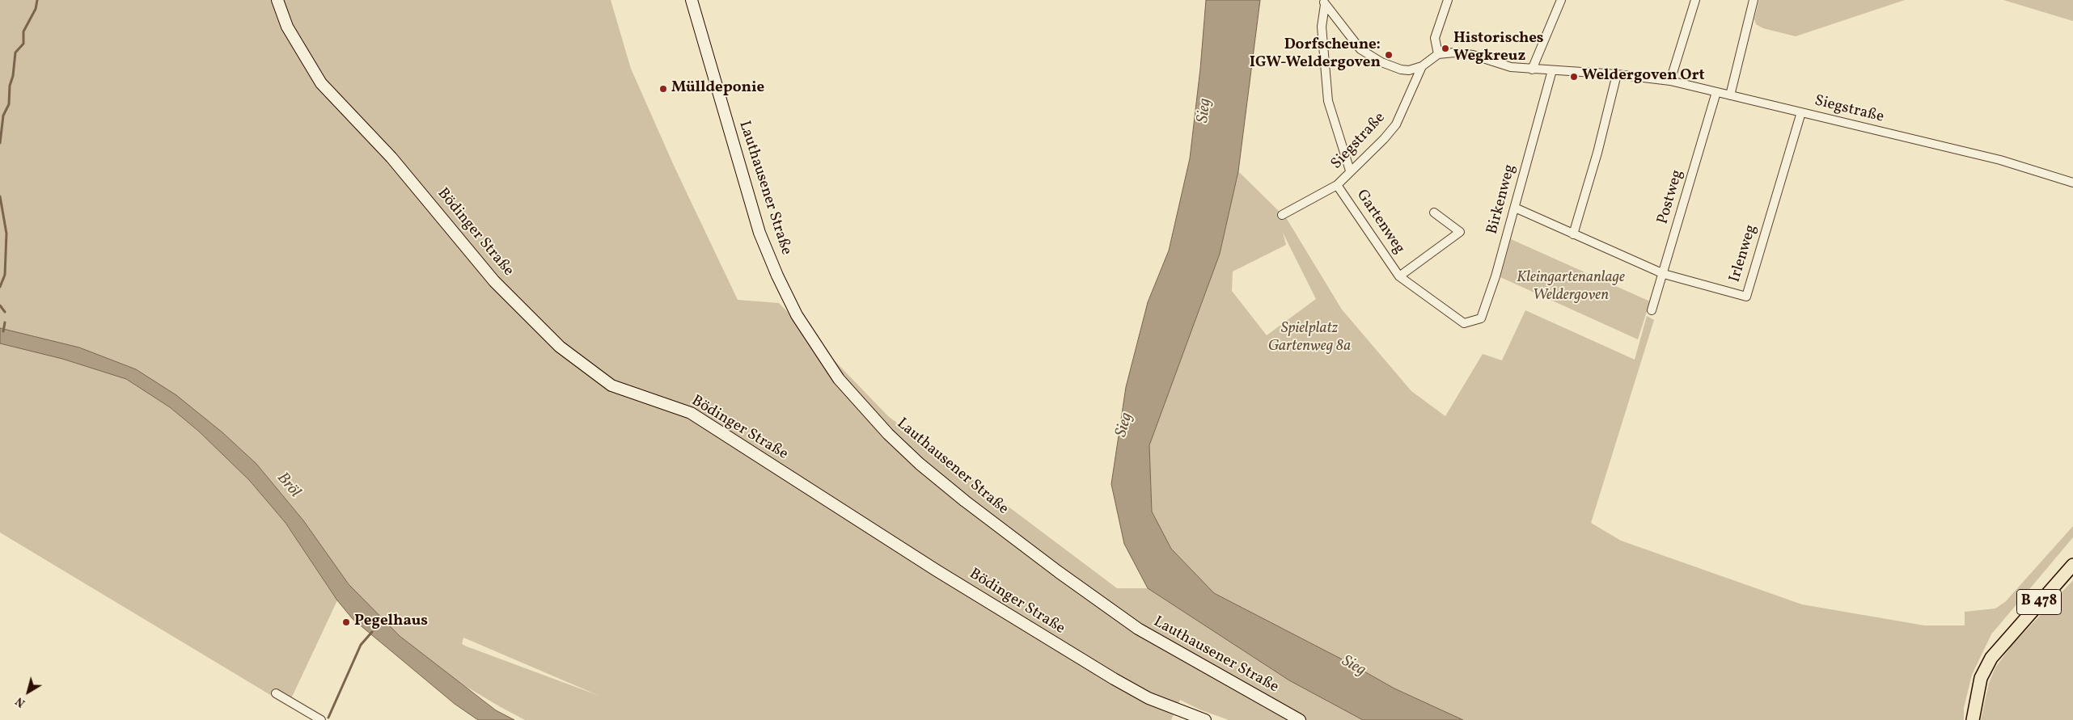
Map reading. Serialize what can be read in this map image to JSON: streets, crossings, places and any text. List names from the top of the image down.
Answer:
{
  "streets": {
    "main road": ["B 478"],
    "street": [
      "Siegstraße",
      "Lauthausener Straße",
      "Postweg",
      "Birkenweg",
      "Gartenweg",
      "Bödinger Straße",
      "Irlenweg"
    ]
  },
  "crossings": [
    ["Siegstraße", "Postweg"],
    ["Siegstraße", "Birkenweg"],
    ["Siegstraße", "Gartenweg"],
    ["Siegstraße", "Irlenweg"],
    ["Postweg", "Irlenweg"],
    ["Birkenweg", "Gartenweg"],
    ["Birkenweg", "Irlenweg"]
  ],
  "water": ["Sieg", "Bröl"],
  "parks": ["Kleingartenanlage Weldergoven", "Spielplatz Gartenweg 8a"],
  "places": [
    "Historisches Wegkreuz",
    "Dorfscheune: IGW-Weldergoven",
    "Weldergoven Ort",
    "Mülldeponie",
    "Pegelhaus"
  ],
  "north": "bottom left"
}
